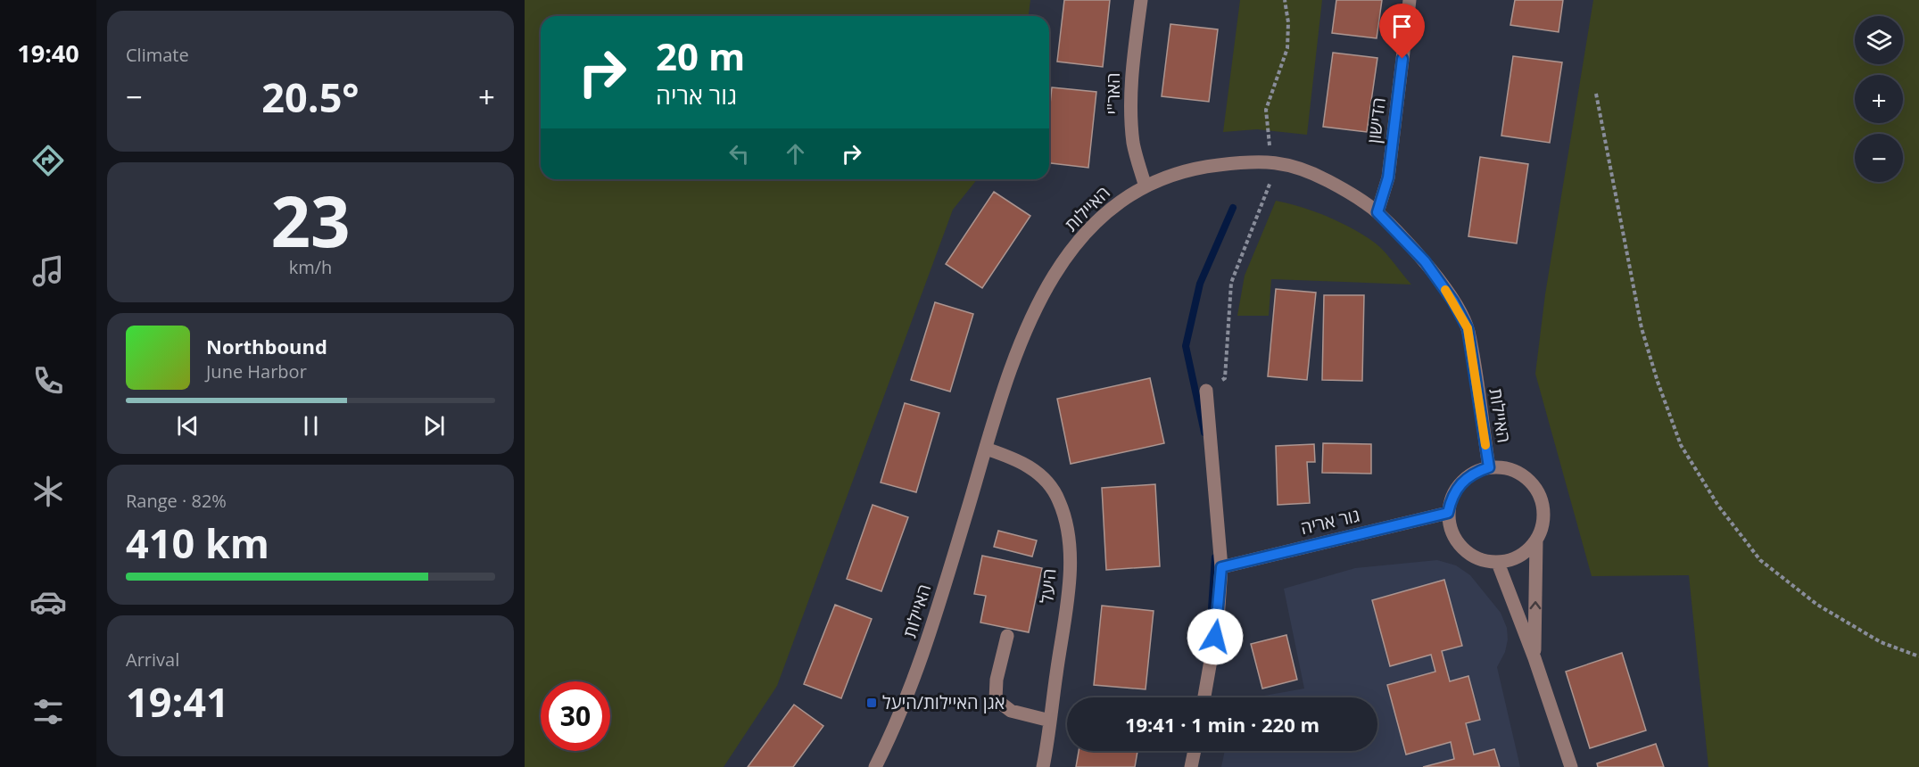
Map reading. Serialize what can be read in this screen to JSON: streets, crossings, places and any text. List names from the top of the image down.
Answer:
{
  "streets": {
    "street": [
      "האר\"י",
      "הדישון",
      "האיילות",
      "גור אריה",
      "היעל"
    ]
  },
  "crossings": [
    ["האר\"י", "האיילות"],
    ["הדישון", "האיילות"],
    ["האיילות", "גור אריה"],
    ["האיילות", "היעל"]
  ],
  "places": {
    "transit": ["אגן האיילות/היעל"]
  },
  "page": {
    "tabs": "19:40",
    "tile": [
      "Climate",
      ["23", "km/h"],
      ["Range · 82%", "410 km"],
      ["Arrival", "19:41"]
    ],
    "map_buttons": ["+", "−"],
    "turn": ["20 m", "גור אריה"],
    "heat": ["−", "20.5°", "+"],
    "song": ["Northbound", "June Harbor"],
    "limit": "30",
    "trip": "19:41 · 1 min · 220 m"
  }
}
